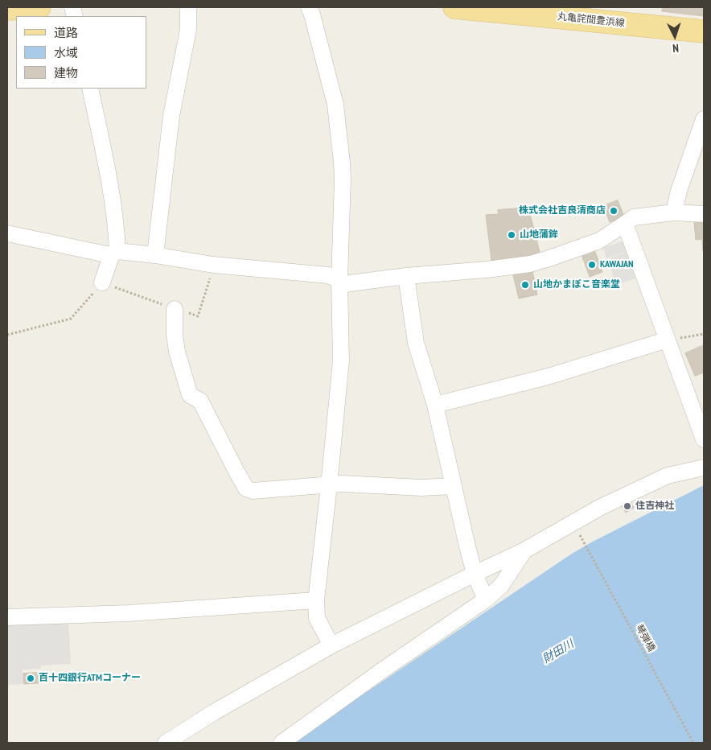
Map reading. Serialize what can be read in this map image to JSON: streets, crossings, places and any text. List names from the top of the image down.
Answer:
{
  "streets": {
    "main road": ["丸亀詫間豊浜線"],
    "path": ["琴弾橋"]
  },
  "water": ["財田川"],
  "places": [
    "株式会社吉良清商店",
    "山地蒲鉾",
    "KAWAJAN",
    "山地かまぼこ音楽堂",
    "住吉神社",
    "百十四銀行ATMコーナー"
  ],
  "legend": ["道路", "水域", "建物"],
  "north": "bottom"
}
